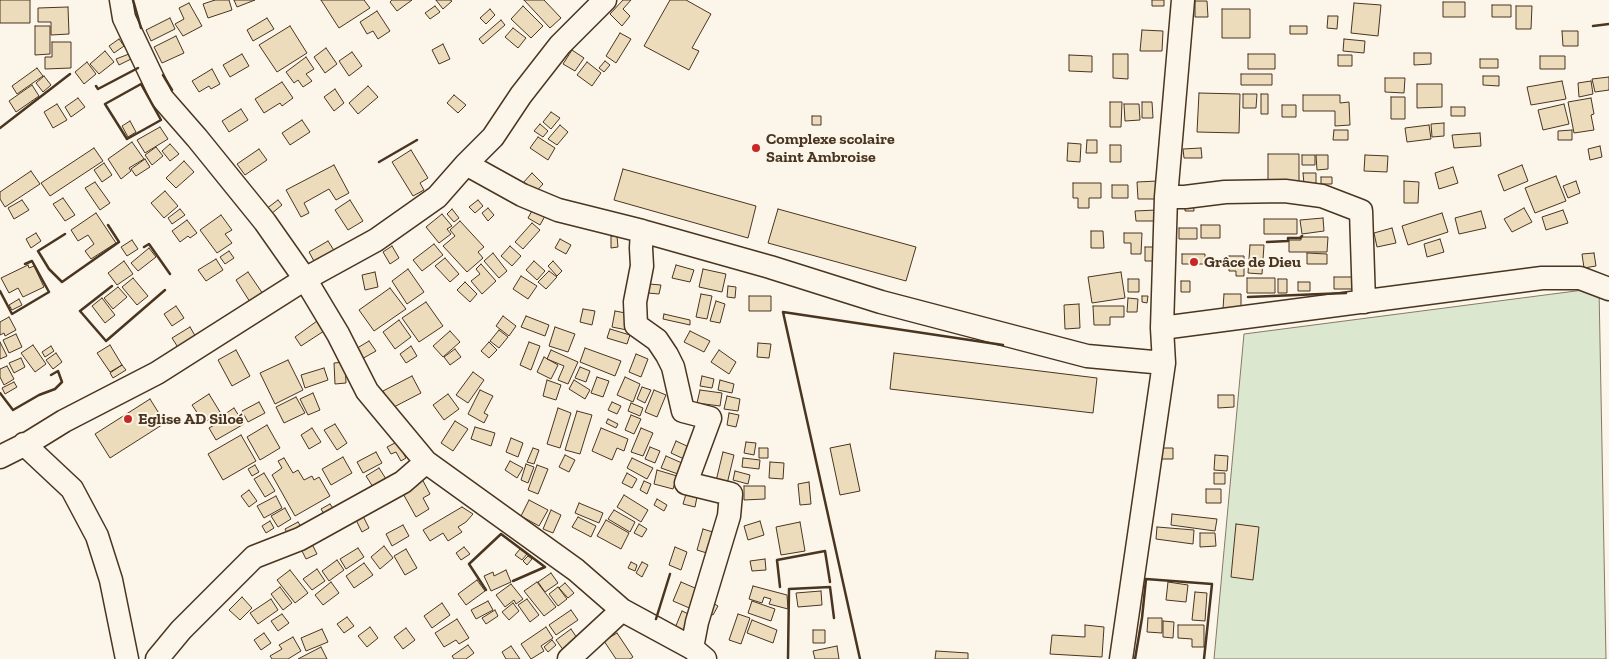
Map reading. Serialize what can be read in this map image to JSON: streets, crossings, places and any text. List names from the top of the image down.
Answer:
{
  "places": ["Complexe scolaire Saint Ambroise", "Grâce de Dieu", "Eglise AD Siloé"]
}
